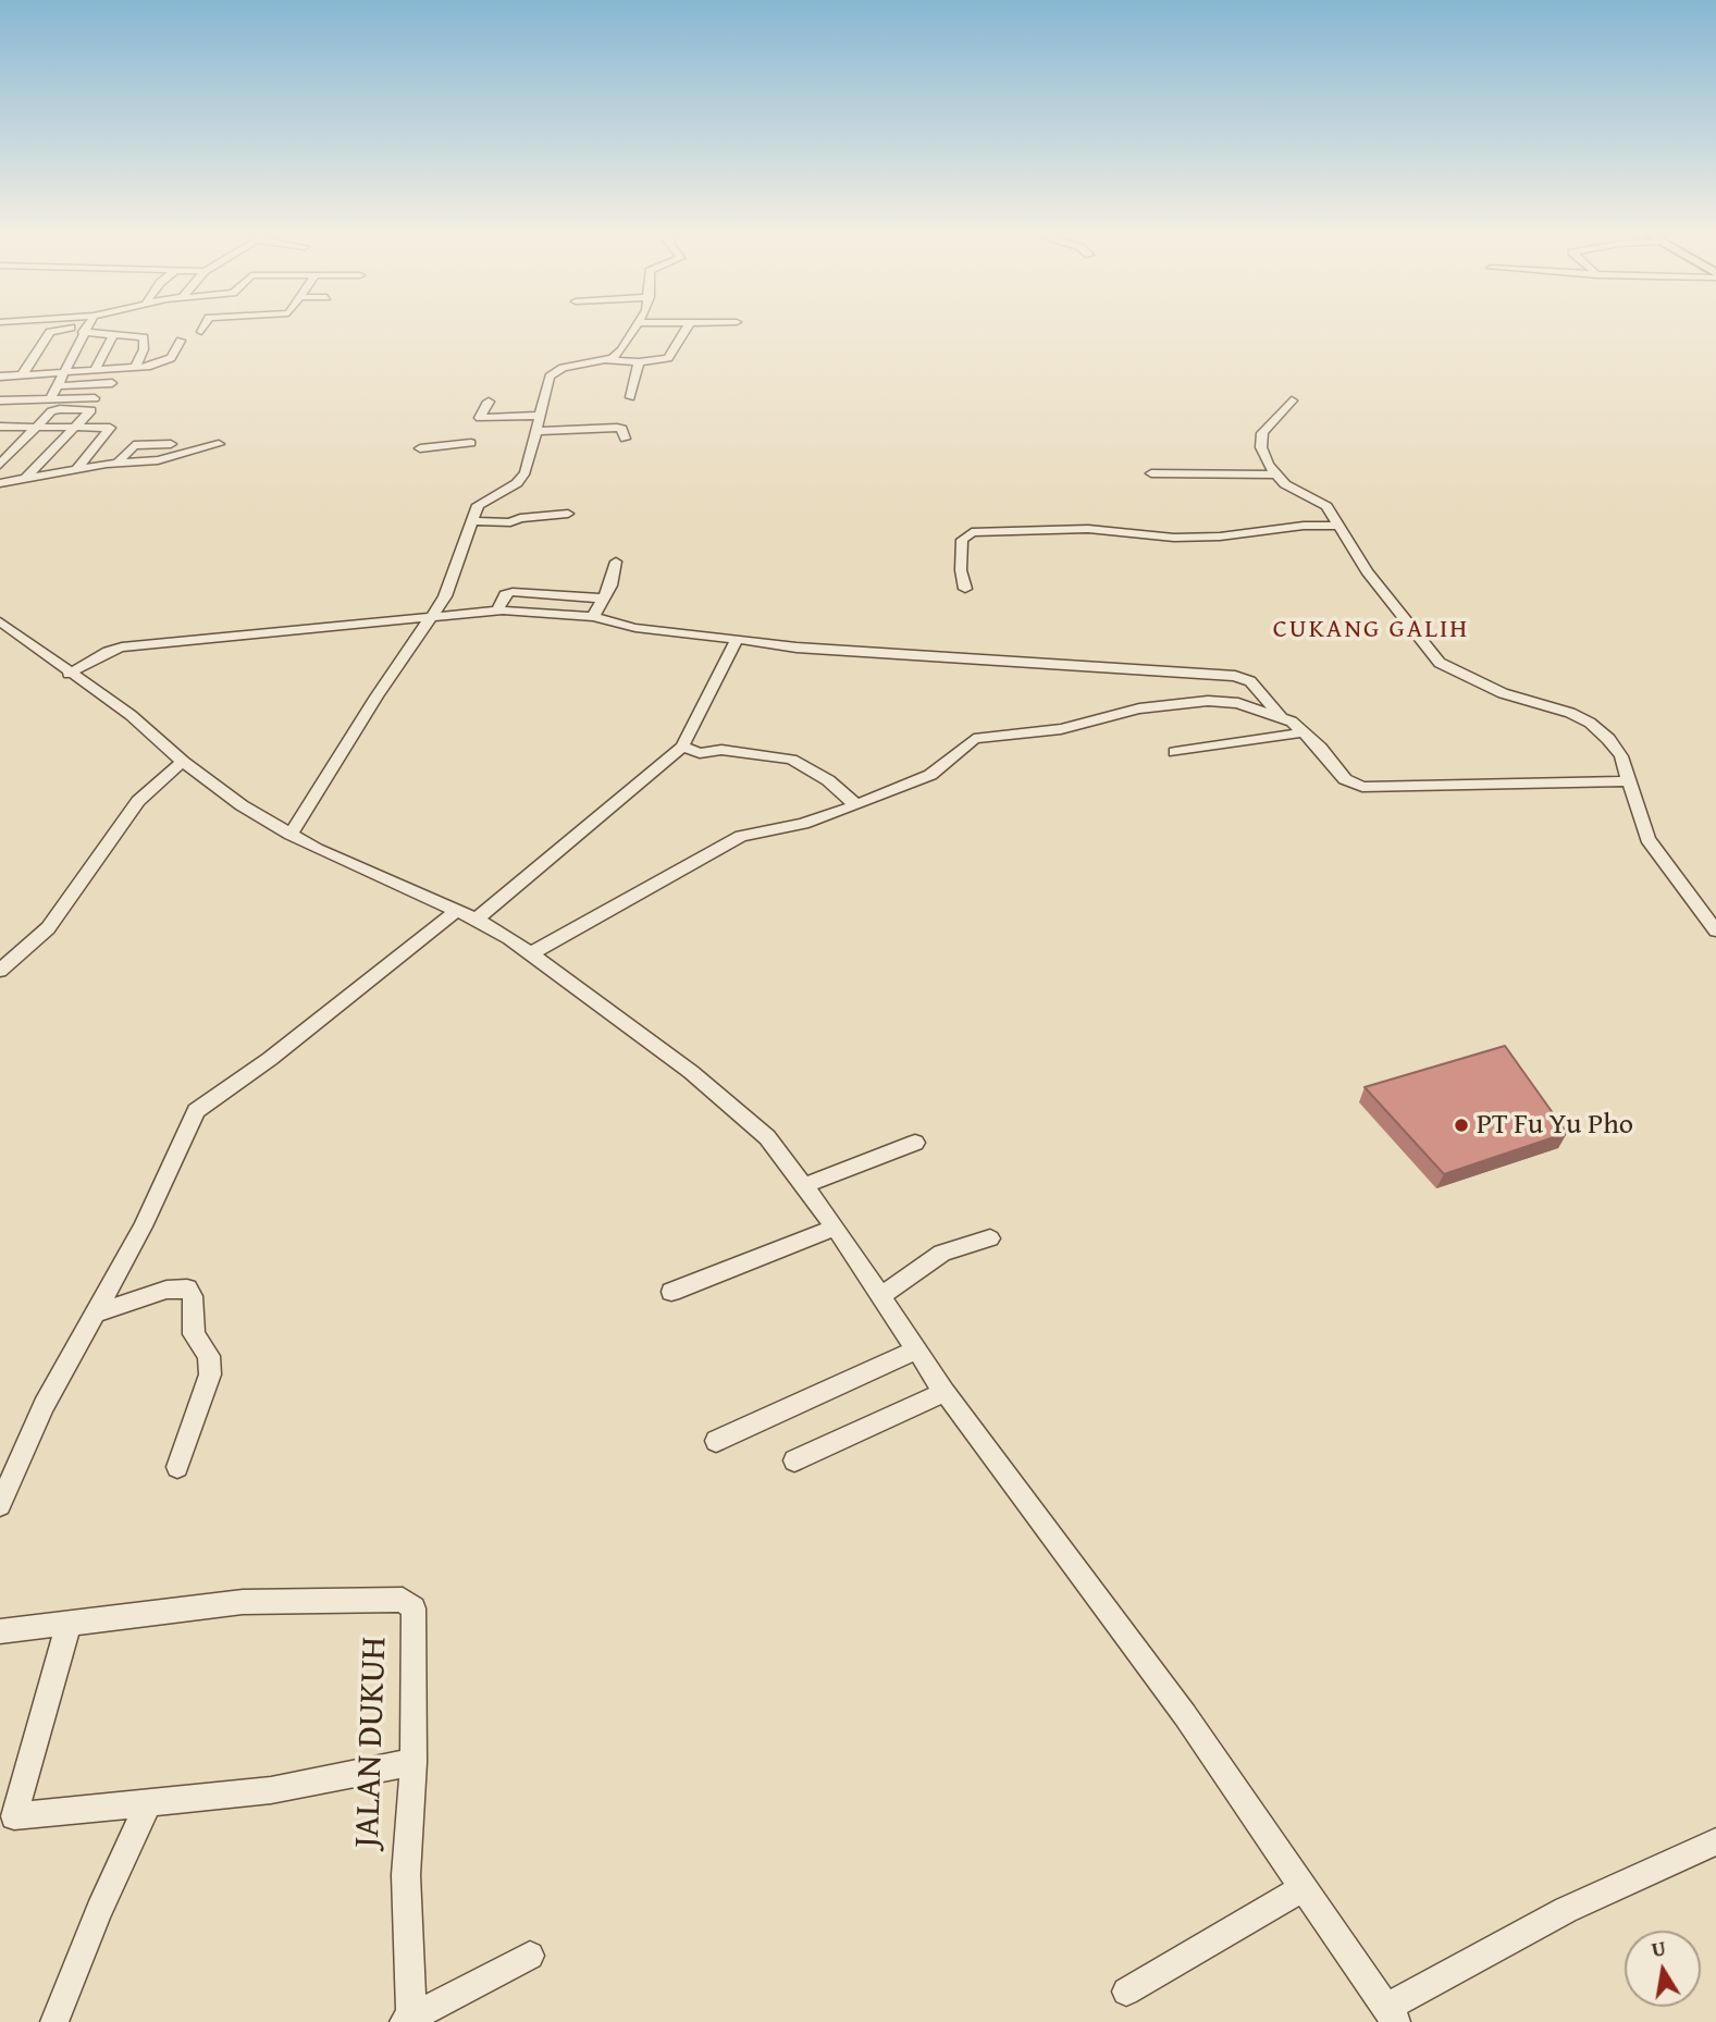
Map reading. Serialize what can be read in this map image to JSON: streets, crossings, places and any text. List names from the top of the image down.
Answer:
{
  "streets": {
    "street": ["JALAN DUKUH"]
  },
  "districts": ["CUKANG GALIH"],
  "places": ["PT Fu Yu Pho"],
  "north": "top"
}
